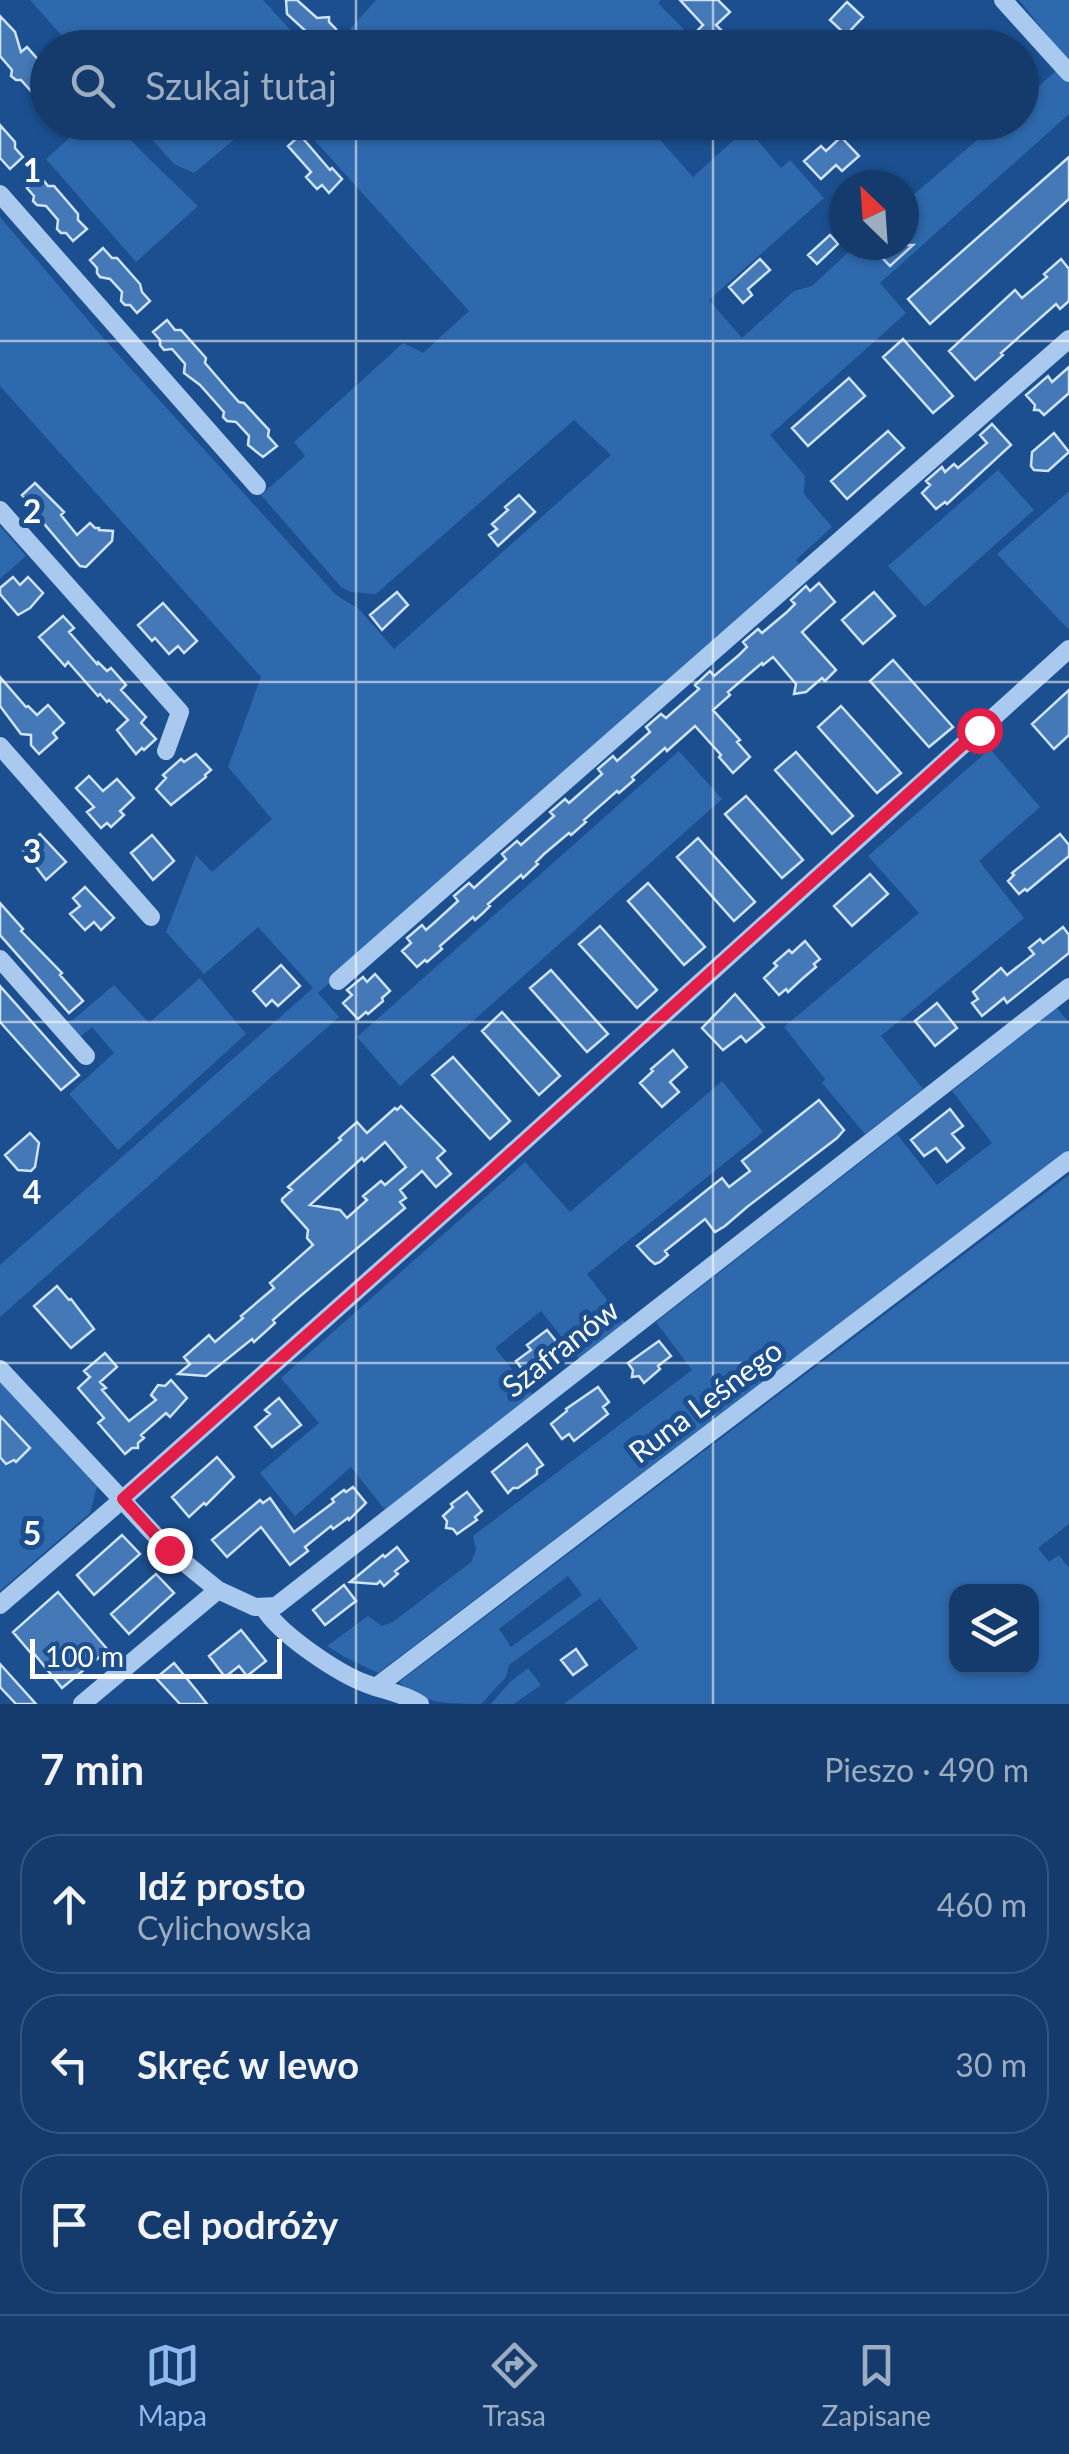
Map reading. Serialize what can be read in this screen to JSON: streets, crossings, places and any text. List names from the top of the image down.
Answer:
{
  "streets": {
    "street": ["Szafranów", "Runa Leśnego"]
  },
  "scale_bar": "100 m",
  "north": "top left",
  "page": {
    "search": "Szukaj tutaj",
    "scale": "100 m",
    "heading": ["7 min", "Pieszo · 490 m"],
    "list": [
      ["Idź prosto", "Cylichowska", "460 m"],
      ["Skręć w lewo", "30 m"],
      "Cel podróży"
    ],
    "nav": ["Mapa", "Trasa", "Zapisane"]
  },
  "grid": {
    "rows": [
      "1",
      "2",
      "3",
      "4",
      "5"
    ]
  }
}
